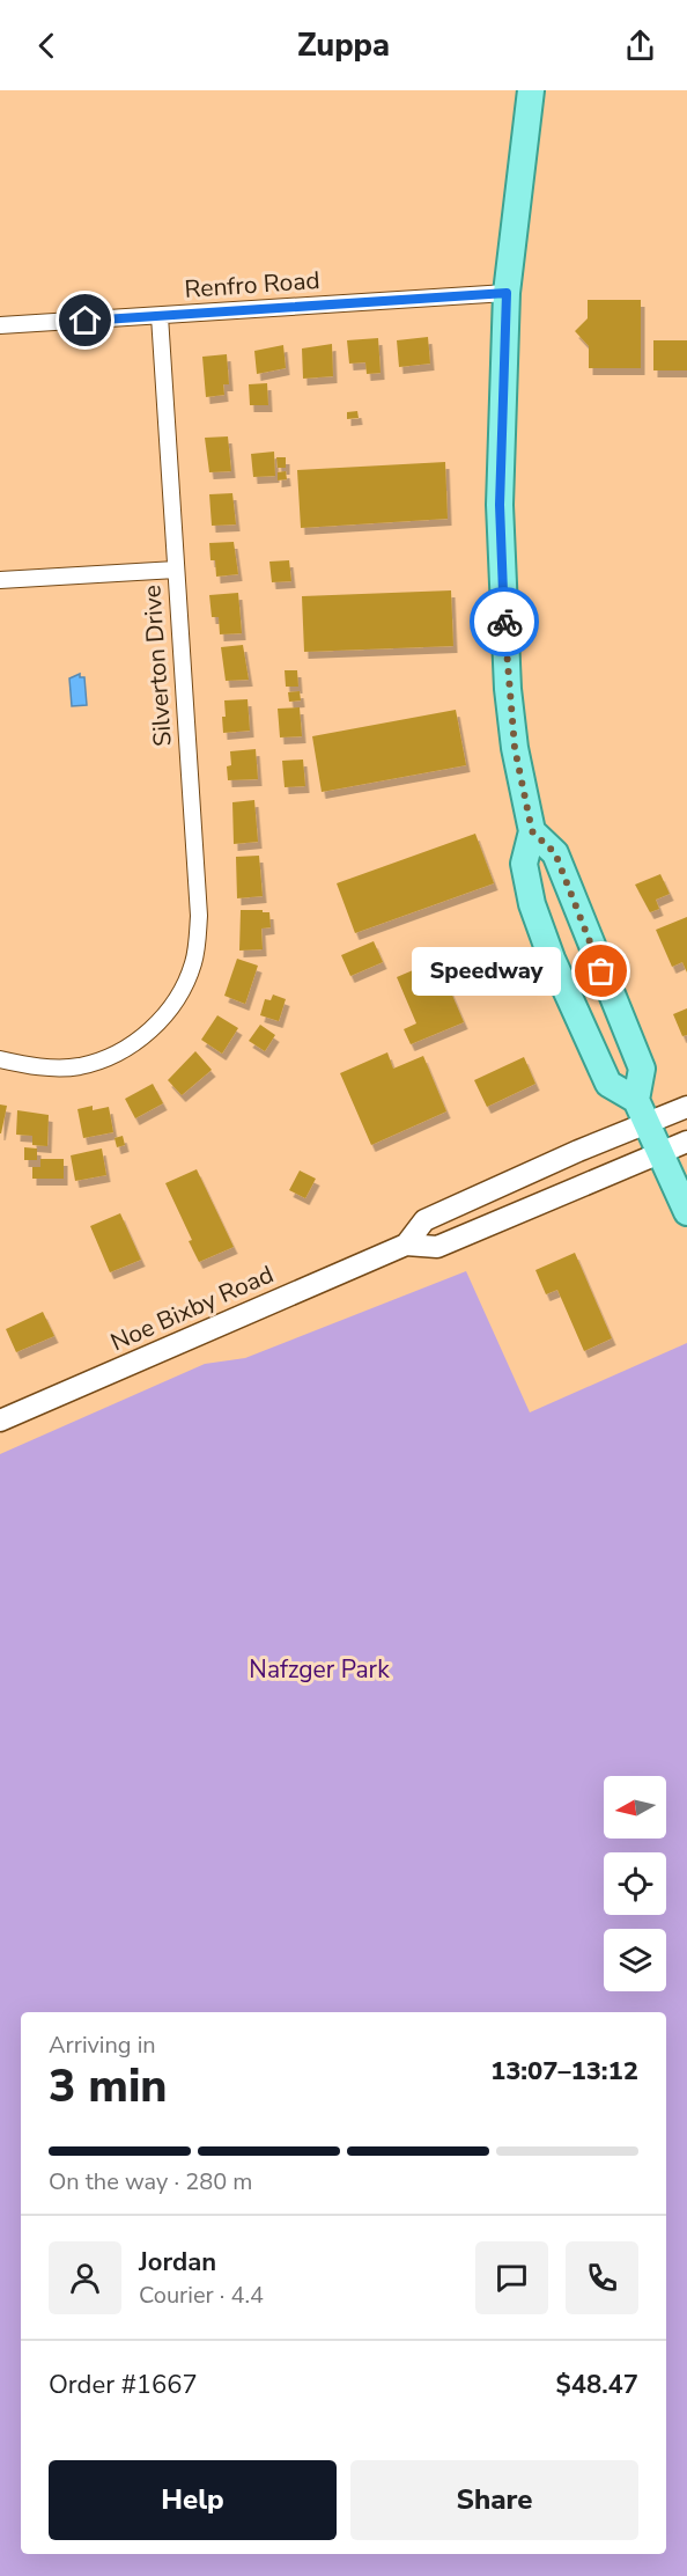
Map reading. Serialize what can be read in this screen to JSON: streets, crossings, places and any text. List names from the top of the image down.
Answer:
{
  "streets": {
    "street": ["Renfro Road", "Silverton Drive", "Noe Bixby Road"]
  },
  "crossings": [
    ["Renfro Road", "Silverton Drive"]
  ],
  "parks": ["Nafzger Park"],
  "places": ["Speedway"],
  "north": "left",
  "page": {
    "header": "Zuppa",
    "bubble": "Speedway",
    "heading": ["3 min", "Arriving in", "13:07–13:12"],
    "panel": [
      "Jordan",
      "Courier · 4.4",
      "Order #1667",
      "$48.47"
    ],
    "bar": "On the way · 280 m",
    "buttons": ["Help", "Share"]
  }
}
